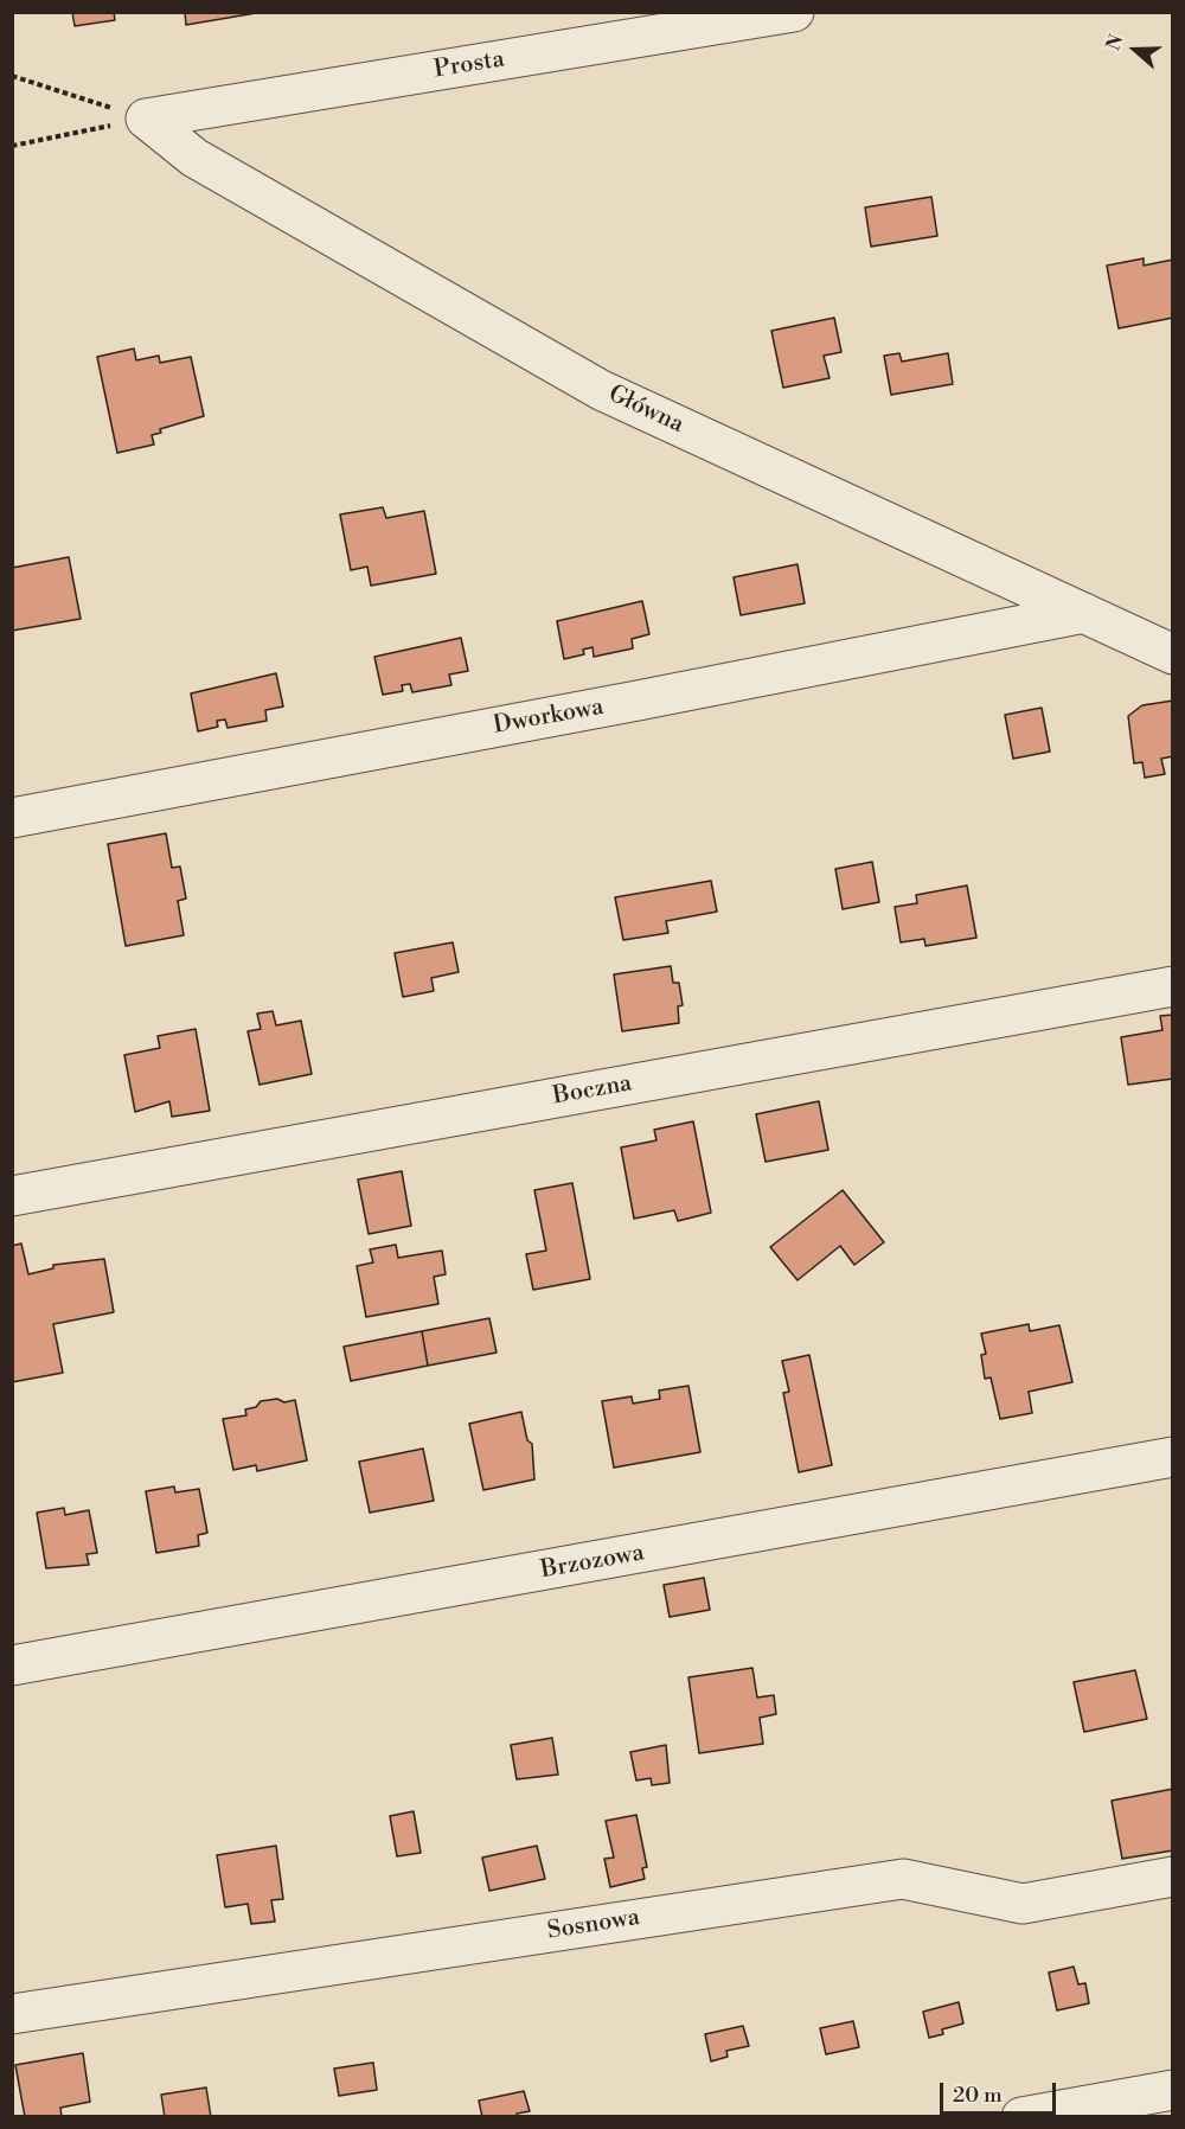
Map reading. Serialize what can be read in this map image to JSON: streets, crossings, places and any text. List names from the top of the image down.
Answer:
{
  "streets": {
    "street": [
      "Prosta",
      "Główna",
      "Dworkowa",
      "Boczna",
      "Brzozowa",
      "Sosnowa"
    ]
  },
  "crossings": [
    ["Prosta", "Główna"],
    ["Główna", "Dworkowa"]
  ],
  "scale_bar": "20 m",
  "north": "left"
}
